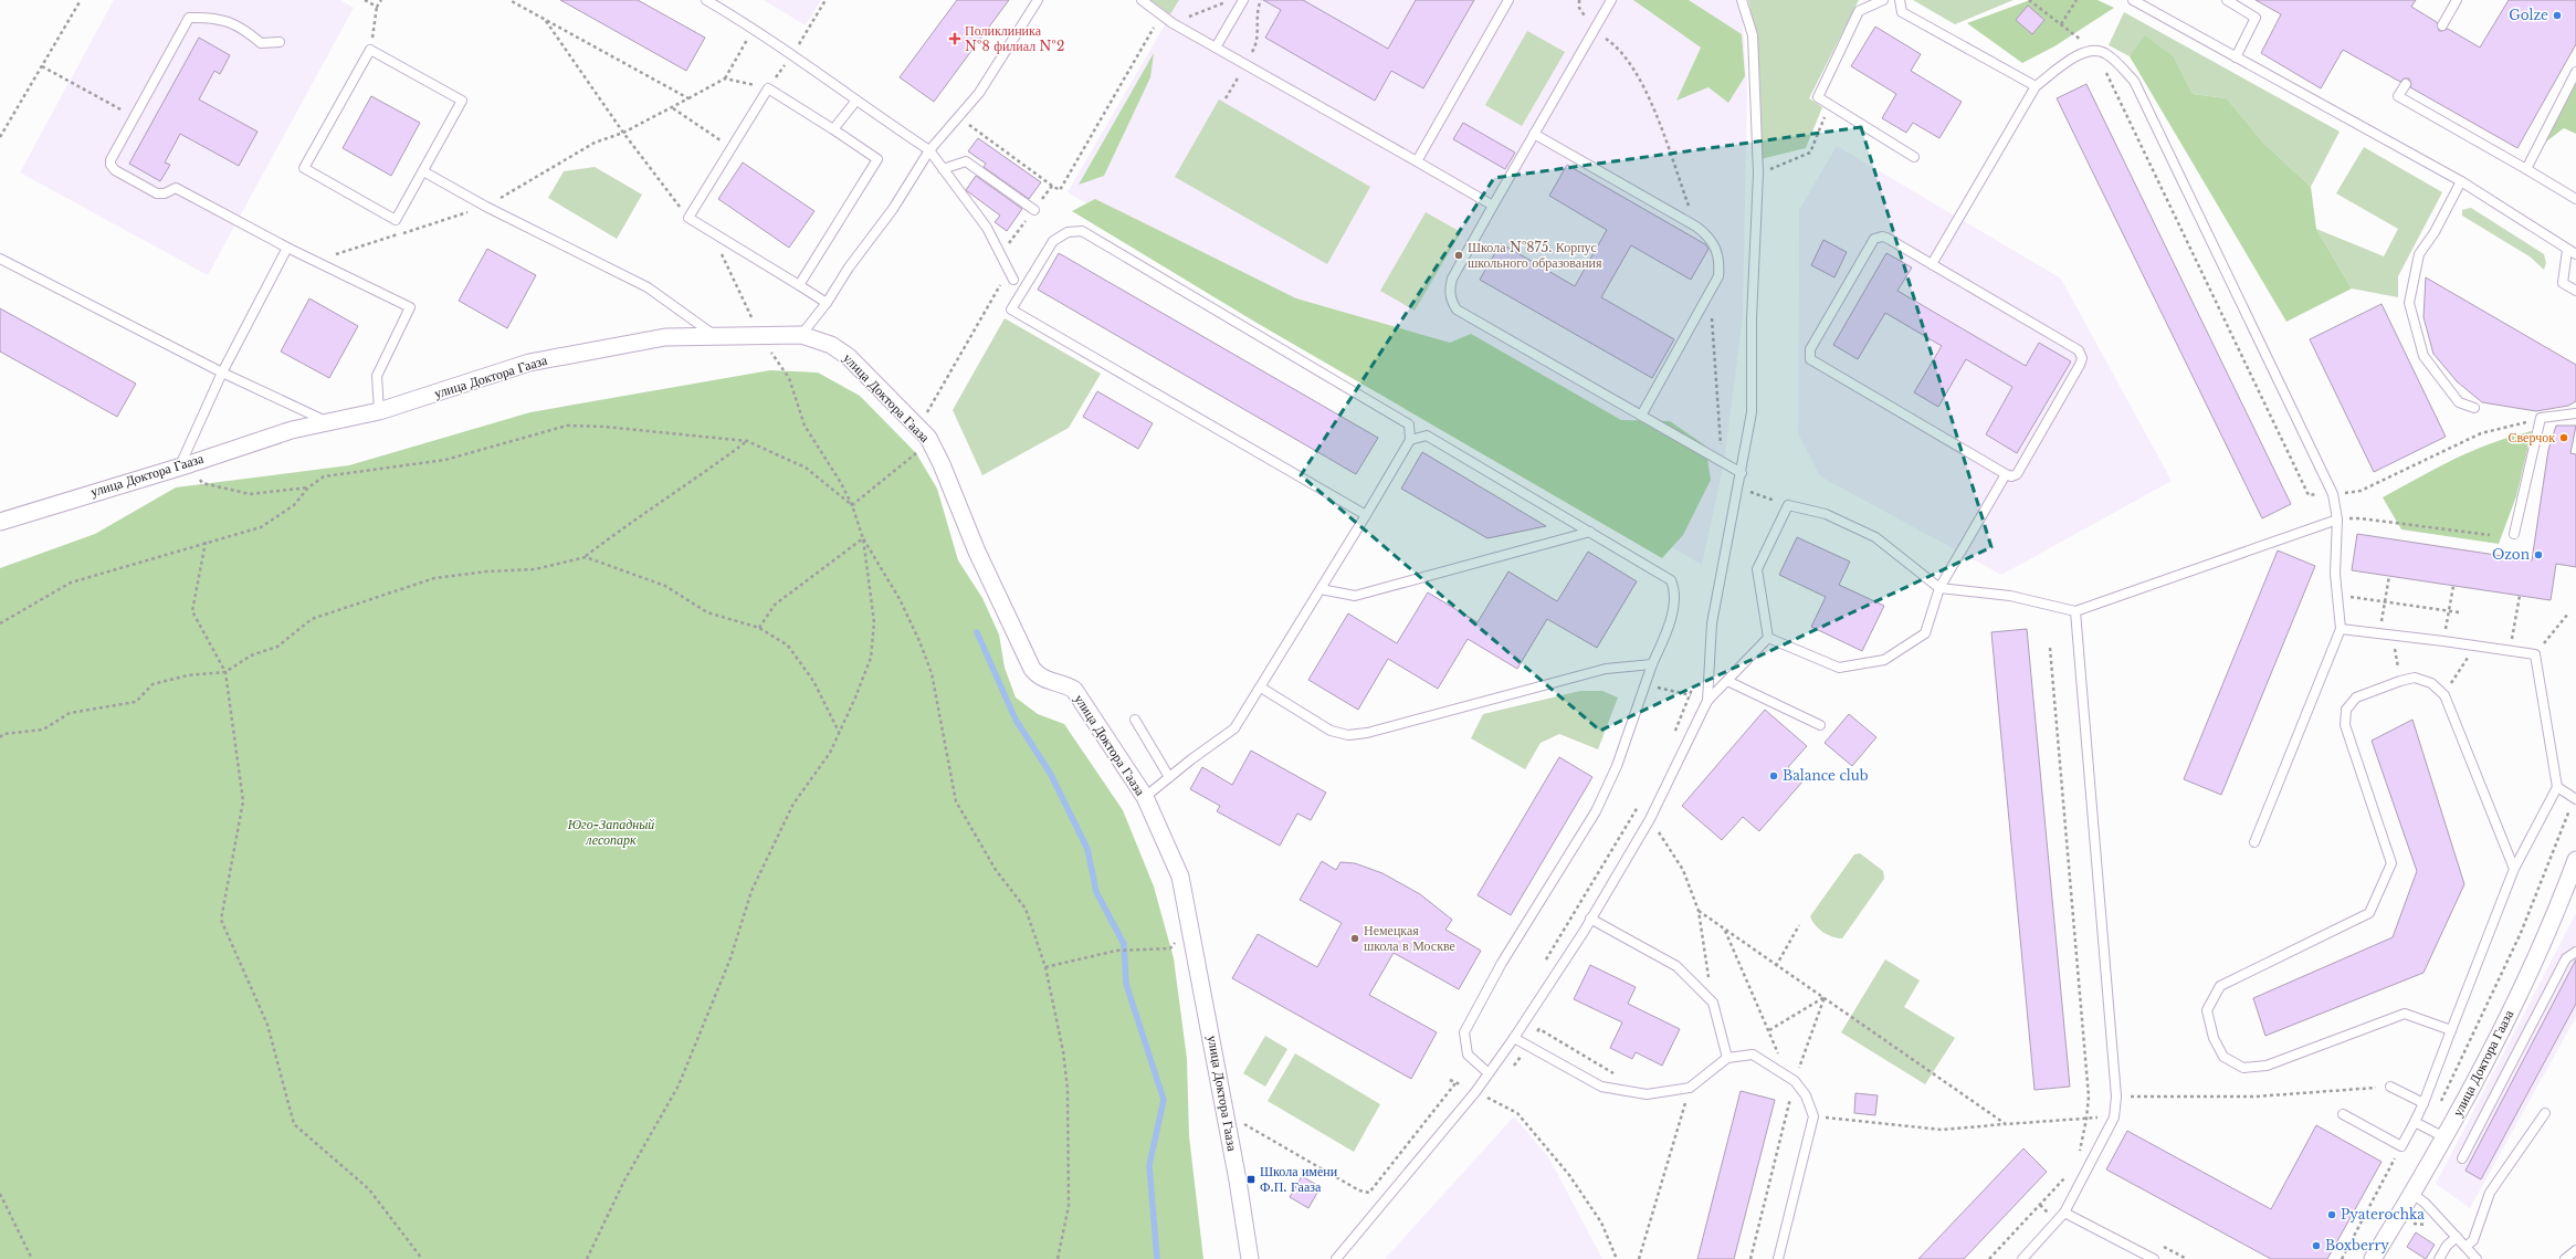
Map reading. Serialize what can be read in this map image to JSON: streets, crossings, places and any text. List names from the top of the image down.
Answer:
{
  "streets": {
    "street": ["улица Доктора Гааза"]
  },
  "parks": ["Юго-Западный лесопарк"],
  "places": {
    "other": [
      "Golze",
      "Школа №875. Корпус школьного образования",
      "Сверчок",
      "Ozon",
      "Balance club",
      "Немецкая школа в Москве",
      "Pyaterochka",
      "Boxberry"
    ],
    "health": ["Поликлиника №8 филиал №2"],
    "transit": ["Школа имени Ф.П. Гааза"]
  }
}
